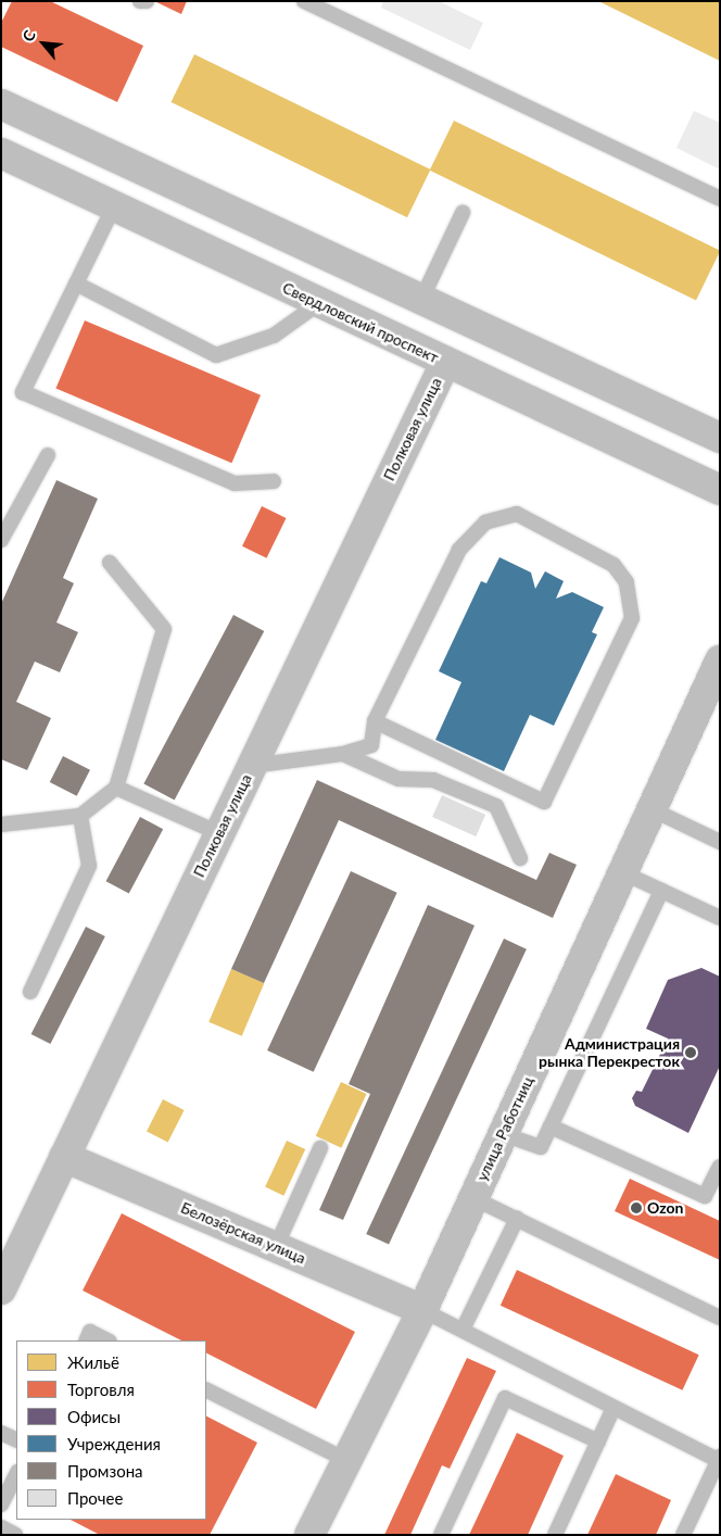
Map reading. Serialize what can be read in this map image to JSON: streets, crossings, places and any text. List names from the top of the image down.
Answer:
{
  "streets": {
    "street": [
      "Свердловский проспект",
      "Полковая улица",
      "улица Работниц",
      "Белозёрская улица"
    ]
  },
  "crossings": [
    ["Свердловский проспект", "Полковая улица"],
    ["Полковая улица", "Белозёрская улица"],
    ["улица Работниц", "Белозёрская улица"]
  ],
  "places": ["Администрация рынка Перекресток", "Ozon"],
  "legend": [
    "Жильё",
    "Торговля",
    "Офисы",
    "Учреждения",
    "Промзона",
    "Прочее"
  ],
  "north": "top left"
}
